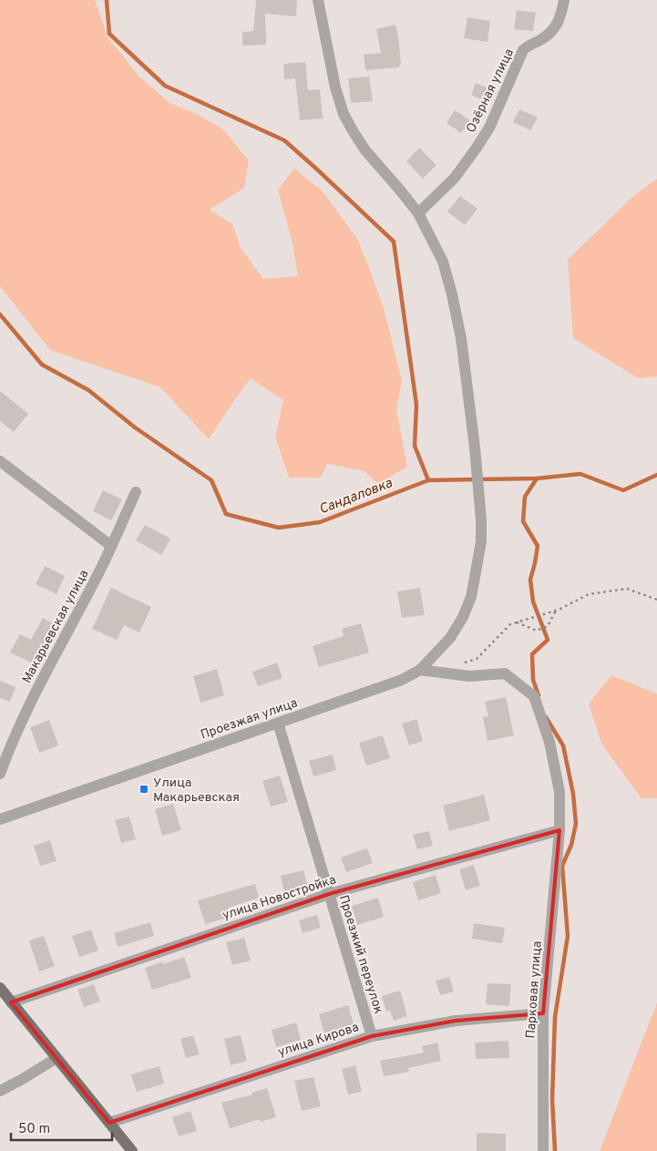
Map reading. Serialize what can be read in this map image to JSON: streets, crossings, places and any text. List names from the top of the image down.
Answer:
{
  "streets": {
    "street": [
      "Озёрная улица",
      "Макарьевская улица",
      "Проезжая улица",
      "улица Новостройка",
      "Проезжий переулок",
      "Парковая улица",
      "улица Кирова"
    ]
  },
  "crossings": [
    ["Озёрная улица", "Проезжая улица"],
    ["Проезжая улица", "Проезжий переулок"],
    ["Проезжая улица", "Парковая улица"],
    ["улица Новостройка", "Проезжий переулок"],
    ["улица Новостройка", "Парковая улица"],
    ["Проезжий переулок", "улица Кирова"],
    ["Парковая улица", "улица Кирова"]
  ],
  "water": ["Сандаловка"],
  "places": {
    "transit": ["Улица Макарьевская"]
  },
  "scale_bar": "50 m"
}
